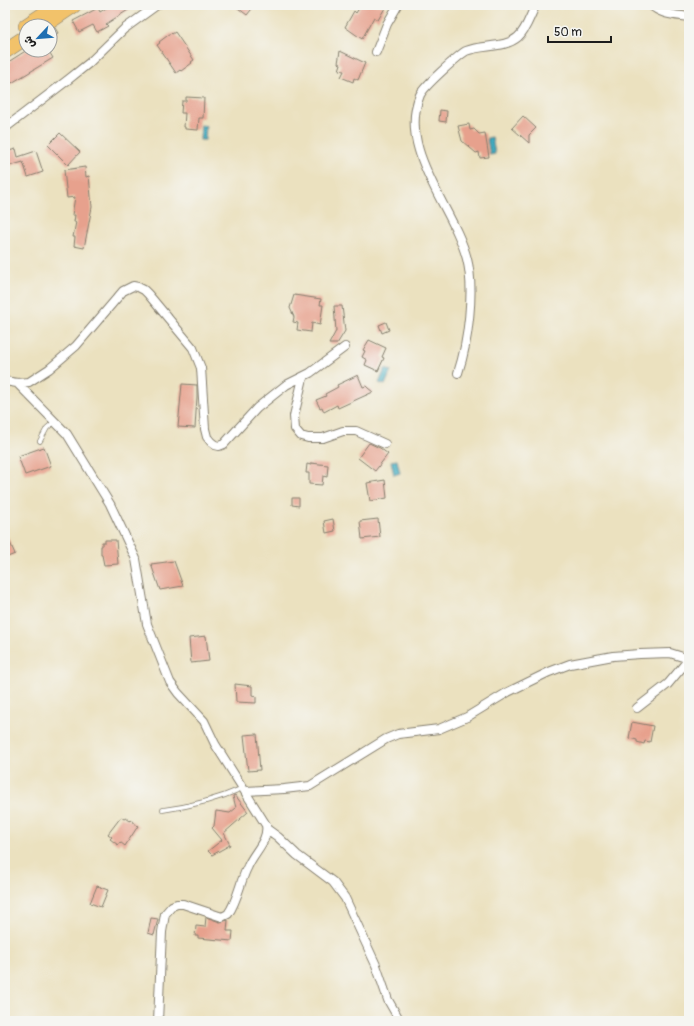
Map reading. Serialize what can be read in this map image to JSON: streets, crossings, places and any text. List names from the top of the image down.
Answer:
{
  "scale_bar": "50 m",
  "north": "bottom left"
}
